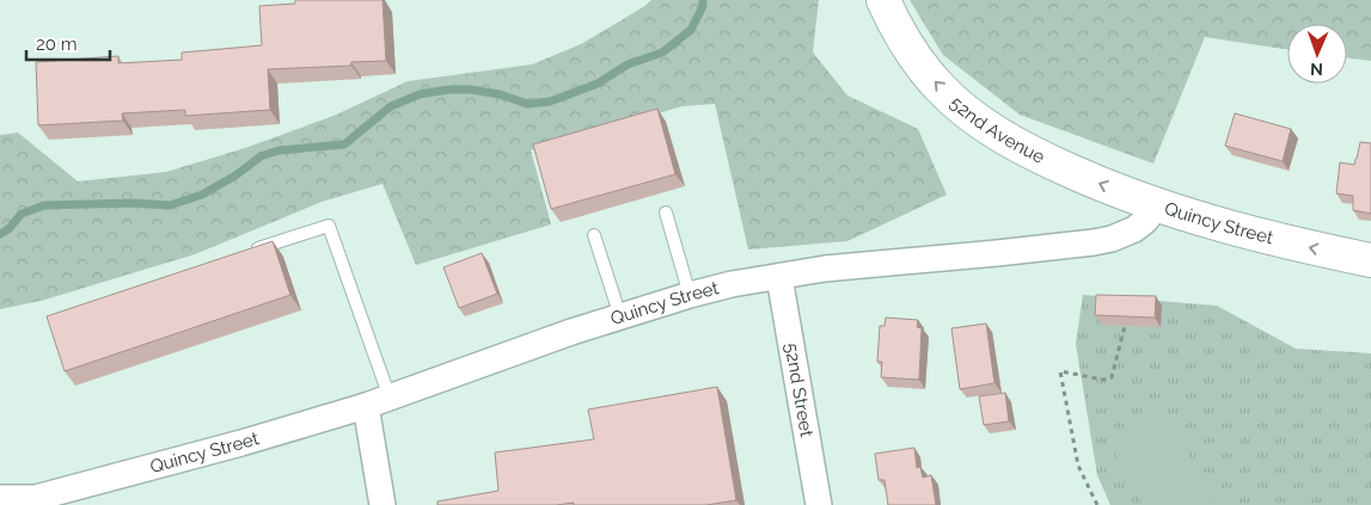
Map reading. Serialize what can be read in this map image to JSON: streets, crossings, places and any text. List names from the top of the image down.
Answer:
{
  "streets": {
    "street": ["52nd Avenue", "Quincy Street", "52nd Street"]
  },
  "crossings": [
    ["52nd Avenue", "Quincy Street"],
    ["Quincy Street", "52nd Street"]
  ],
  "one_way": ["52nd Avenue"],
  "scale_bar": "20 m",
  "north": "bottom"
}
